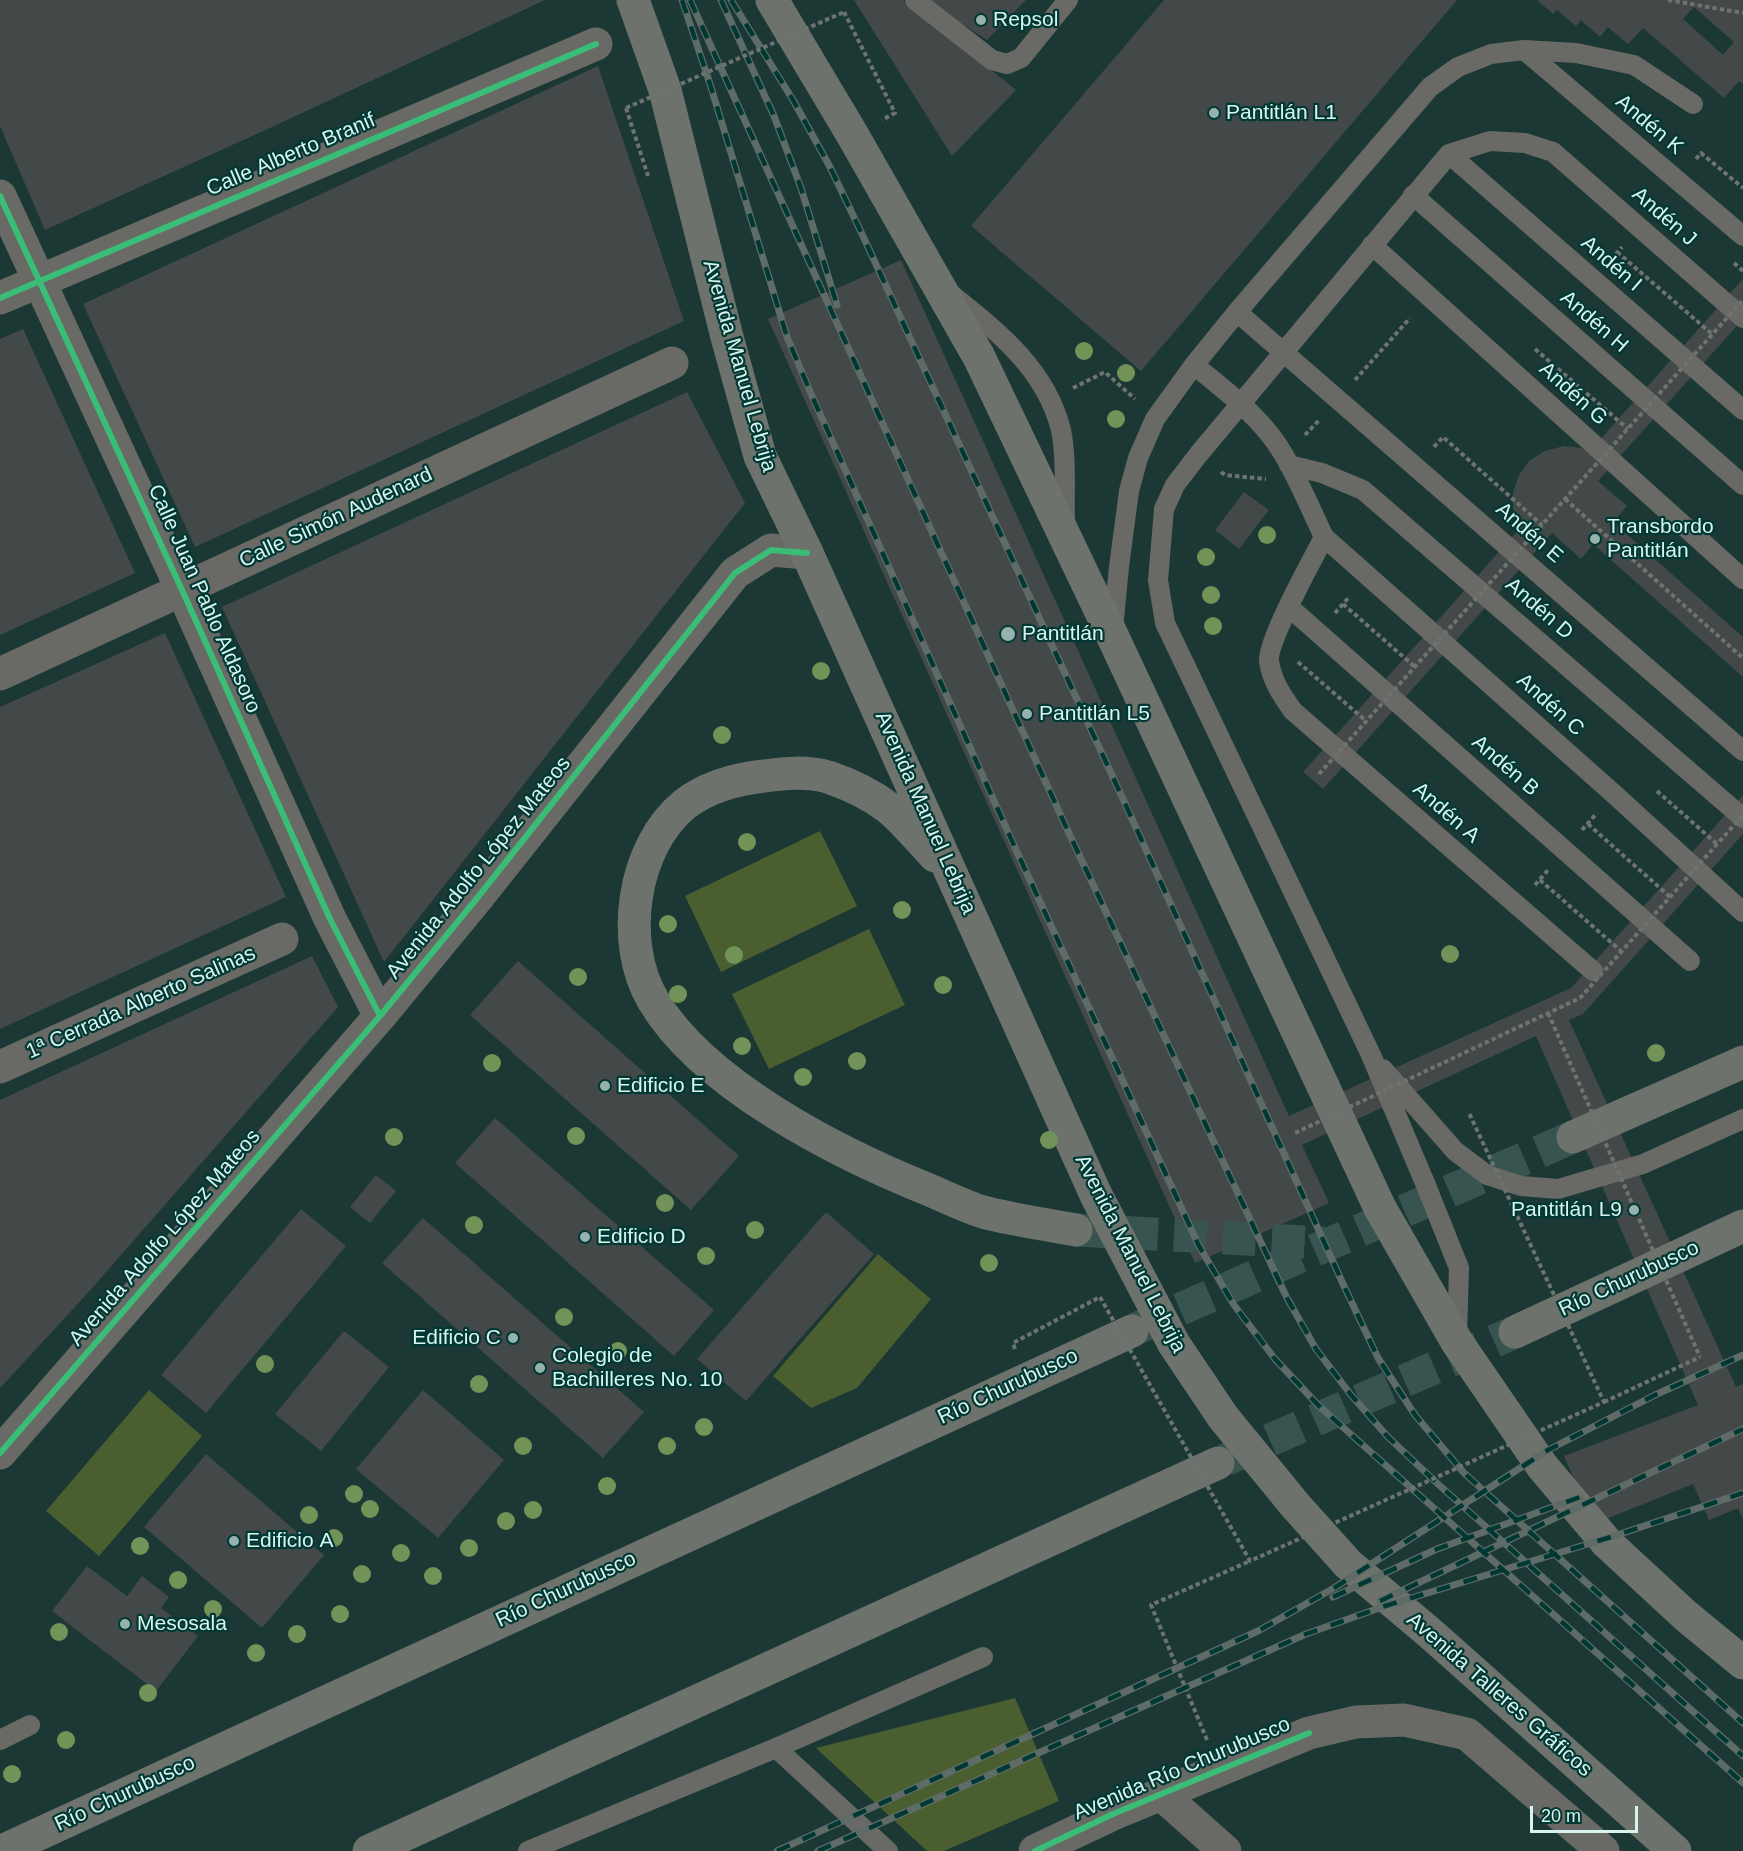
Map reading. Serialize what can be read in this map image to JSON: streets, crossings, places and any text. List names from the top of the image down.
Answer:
{
  "streets": {
    "main road": ["Avenida Manuel Lebrija", "Río Churubusco", "Avenida Talleres Gráficos"],
    "street": [
      "Calle Alberto Branif",
      "Calle Simón Audenard",
      "Calle Juan Pablo Aldasoro",
      "Avenida Adolfo López Mateos",
      "1ª Cerrada Alberto Salinas",
      "Avenida Río Churubusco"
    ],
    "lane": [
      "Andén K",
      "Andén J",
      "Andén I",
      "Andén H",
      "Andén G",
      "Andén E",
      "Andén D",
      "Andén C",
      "Andén B",
      "Andén A"
    ]
  },
  "crossings": [
    ["Calle Alberto Branif", "Calle Juan Pablo Aldasoro"],
    ["Andén J", "Andén I"],
    ["Avenida Manuel Lebrija", "Avenida Adolfo López Mateos"],
    ["Avenida Manuel Lebrija", "Avenida Talleres Gráficos"],
    ["Calle Simón Audenard", "Calle Juan Pablo Aldasoro"],
    ["Calle Juan Pablo Aldasoro", "Avenida Adolfo López Mateos"]
  ],
  "places": [
    "Repsol",
    "Pantitlán L1",
    "Transbordo Pantitlán",
    "Pantitlán",
    "Pantitlán L5",
    "Edificio E",
    "Pantitlán L9",
    "Edificio D",
    "Edificio C",
    "Colegio de Bachilleres No. 10",
    "Edificio A",
    "Mesosala"
  ],
  "scale_bar": "20 m"
}
